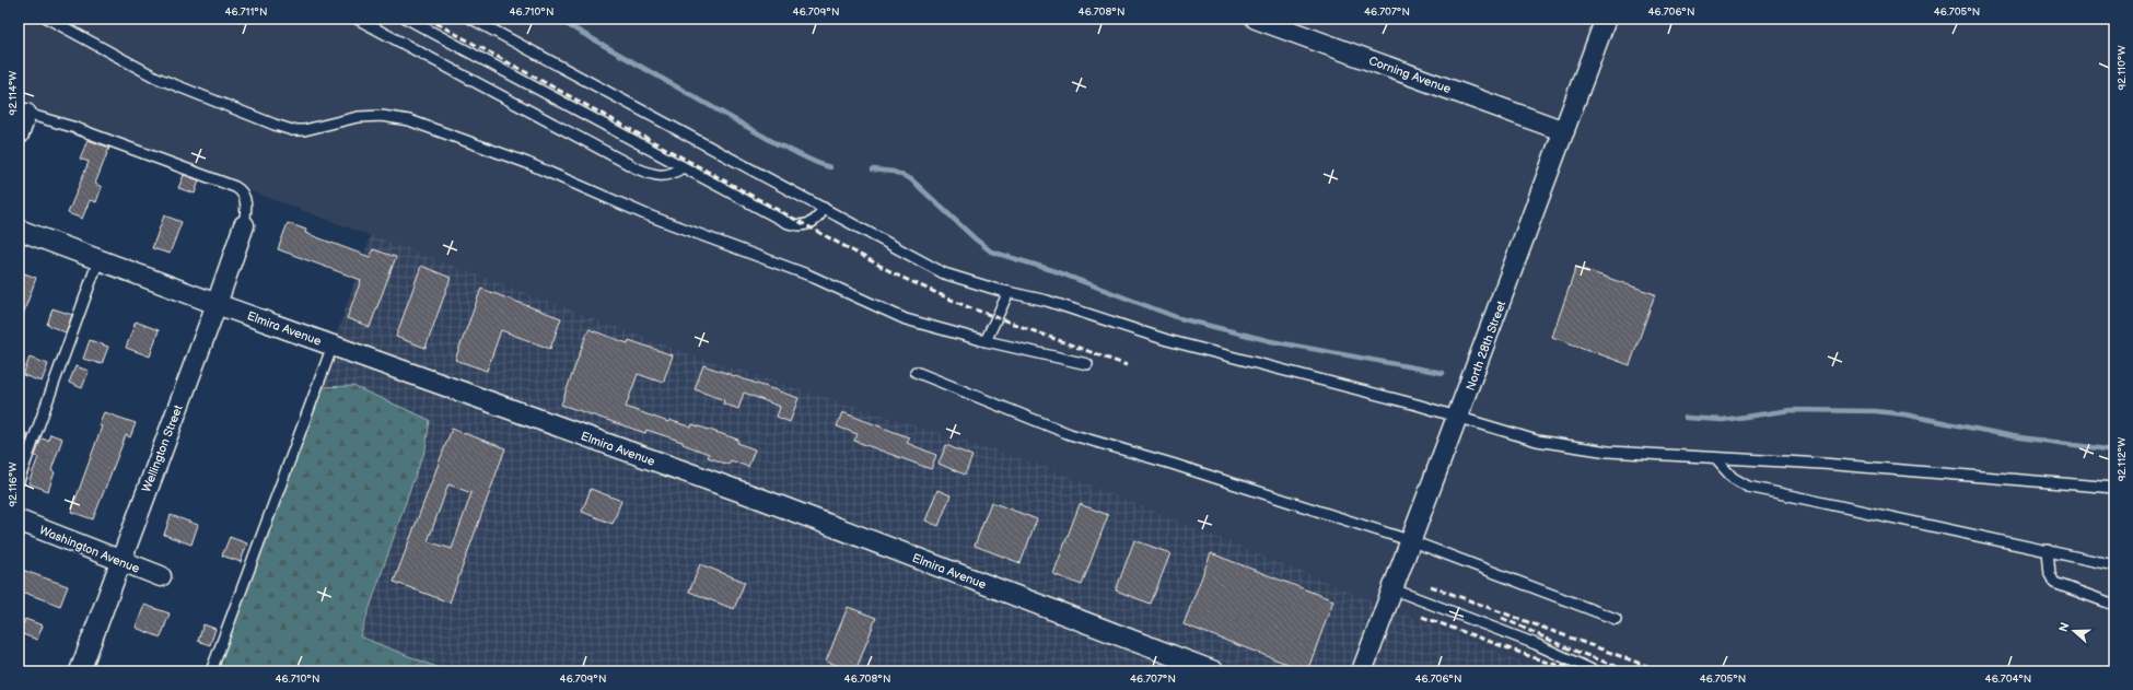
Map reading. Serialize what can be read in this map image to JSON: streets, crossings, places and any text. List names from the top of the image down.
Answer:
{
  "streets": {
    "street": [
      "Corning Avenue",
      "Elmira Avenue",
      "North 28th Street",
      "Wellington Street",
      "Washington Avenue"
    ]
  },
  "crossings": [
    ["Corning Avenue", "North 28th Street"],
    ["Elmira Avenue", "Wellington Street"],
    ["Wellington Street", "Washington Avenue"]
  ],
  "north": "left",
  "coordinates": [
    "46.711°N",
    "46.710°N",
    "46.709°N",
    "46.708°N",
    "46.707°N",
    "46.706°N",
    "46.705°N",
    "92.110°W",
    "92.114°W",
    "92.112°W",
    "92.116°W",
    "46.704°N"
  ]
}
